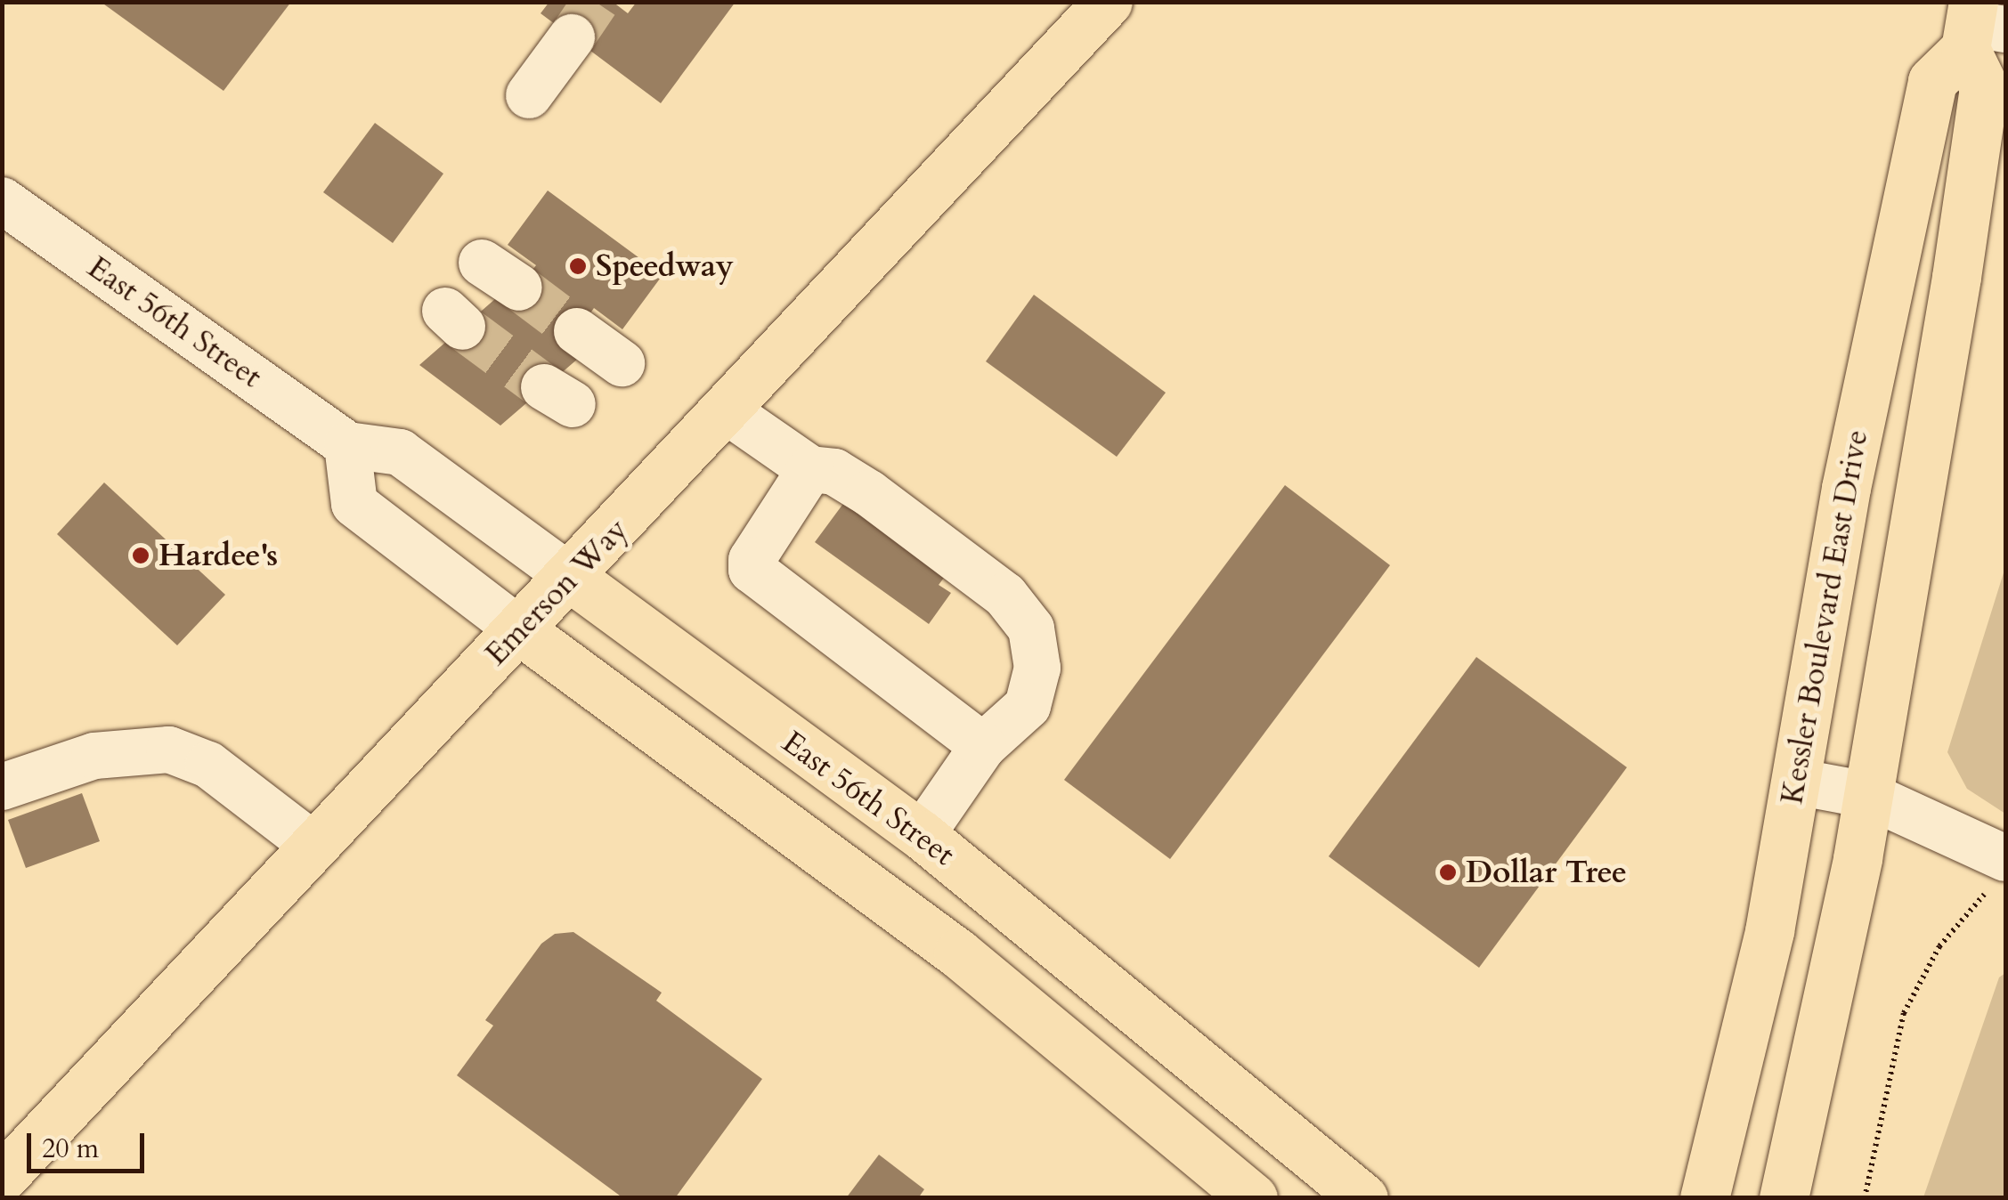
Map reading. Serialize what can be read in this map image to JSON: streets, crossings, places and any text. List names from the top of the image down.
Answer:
{
  "streets": {
    "main road": ["East 56th Street", "Emerson Way", "Kessler Boulevard East Drive"]
  },
  "crossings": [
    ["East 56th Street", "Emerson Way"]
  ],
  "places": ["Speedway", "Hardee's", "Dollar Tree"],
  "scale_bar": "20 m"
}
